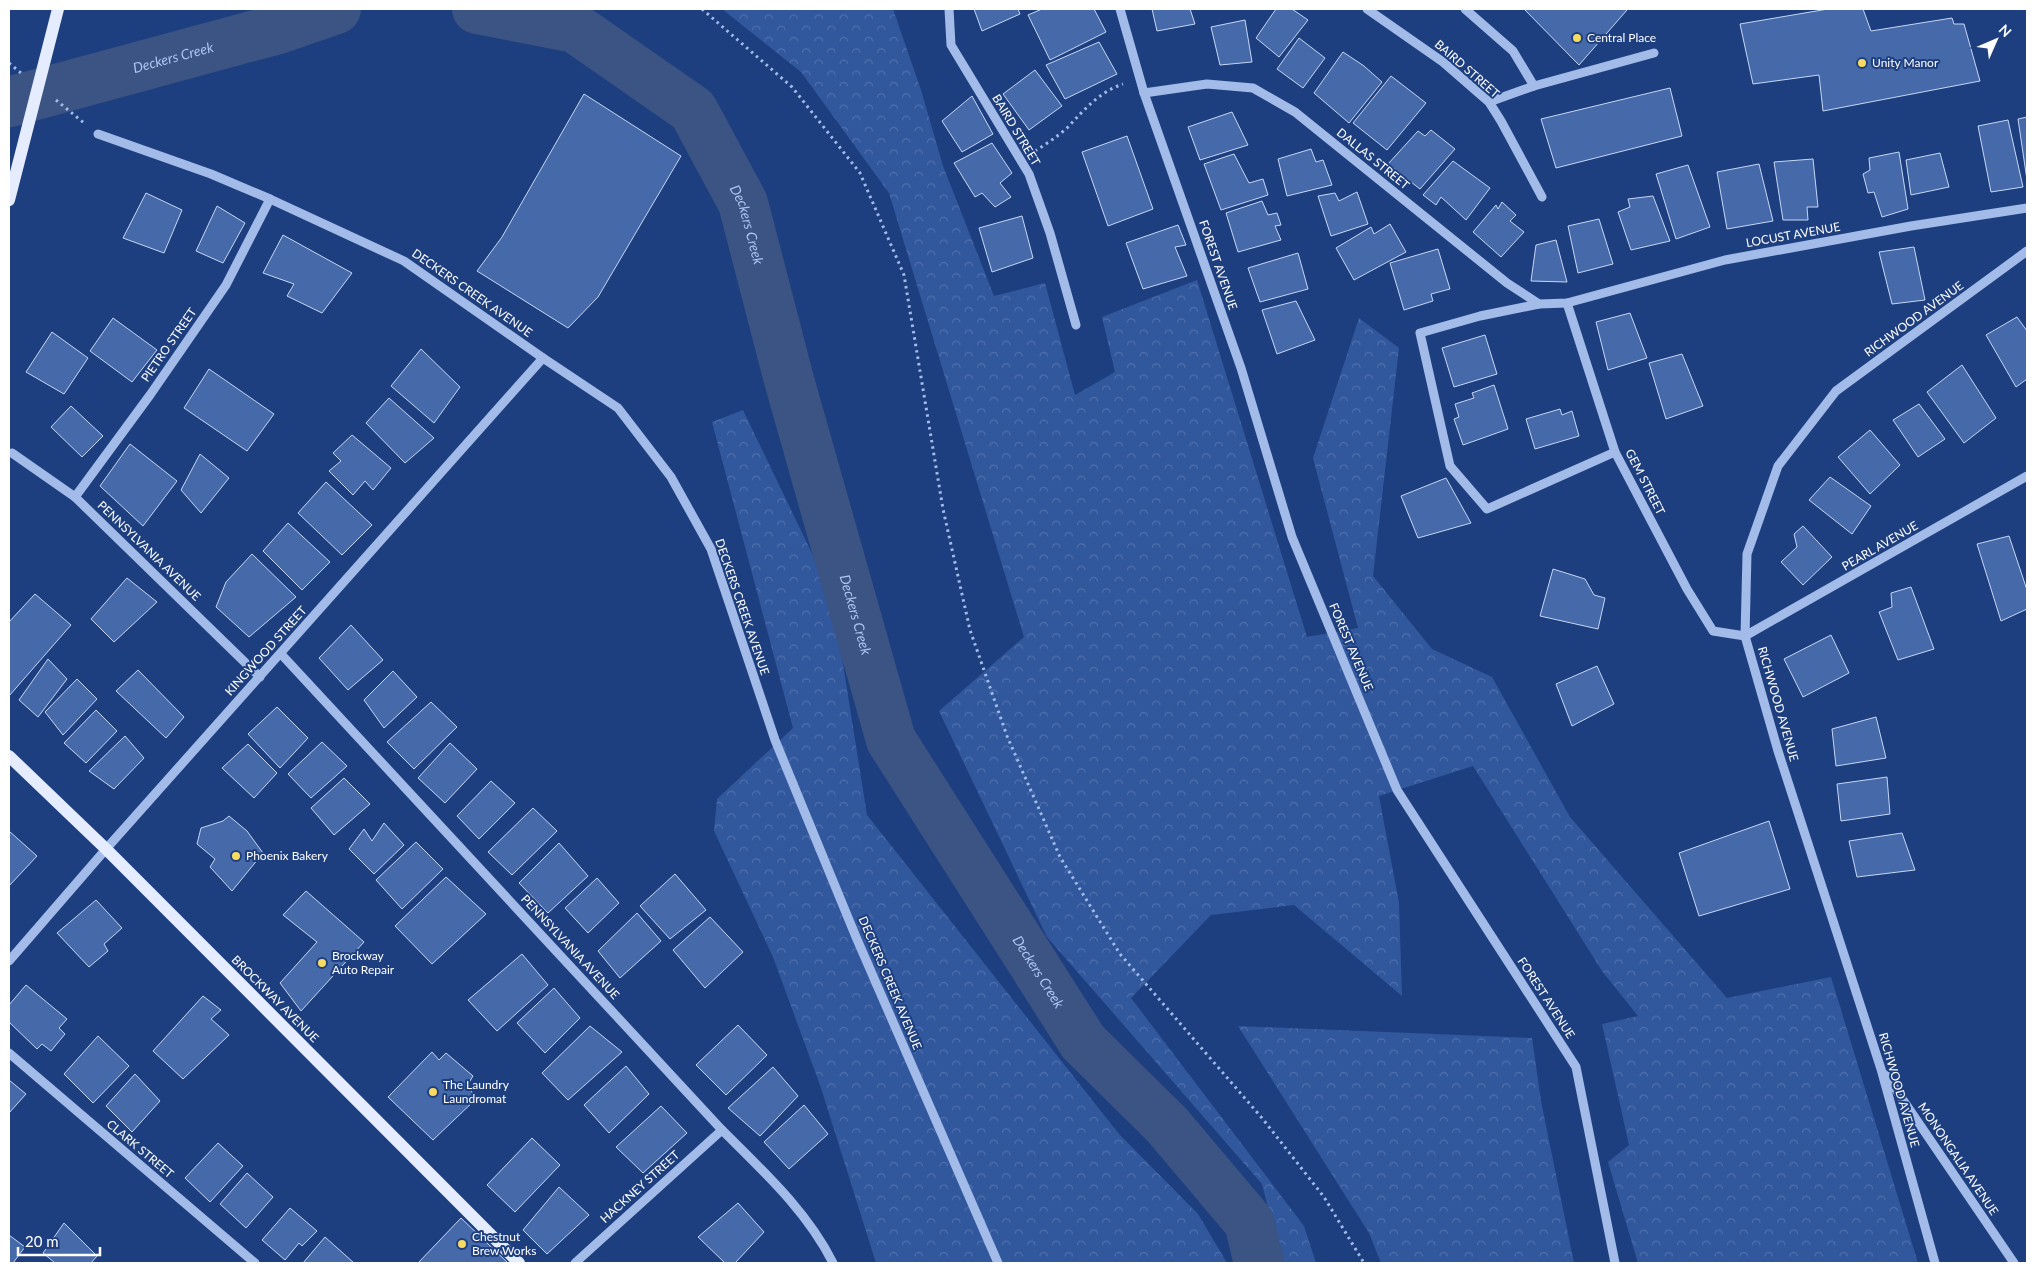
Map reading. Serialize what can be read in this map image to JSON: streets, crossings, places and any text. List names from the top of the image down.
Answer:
{
  "streets": {
    "main road": ["BROCKWAY AVENUE"],
    "street": [
      "BAIRD STREET",
      "DALLAS STREET",
      "LOCUST AVENUE",
      "FOREST AVENUE",
      "DECKERS CREEK AVENUE",
      "RICHWOOD AVENUE",
      "PIETRO STREET",
      "GEM STREET",
      "PEARL AVENUE",
      "PENNSYLVANIA AVENUE",
      "KINGWOOD STREET",
      "CLARK STREET",
      "MONONGALIA AVENUE",
      "HACKNEY STREET"
    ]
  },
  "crossings": [
    ["DALLAS STREET", "FOREST AVENUE"],
    ["LOCUST AVENUE", "GEM STREET"],
    ["DECKERS CREEK AVENUE", "PIETRO STREET"],
    ["DECKERS CREEK AVENUE", "KINGWOOD STREET"],
    ["RICHWOOD AVENUE", "GEM STREET"],
    ["RICHWOOD AVENUE", "PEARL AVENUE"],
    ["RICHWOOD AVENUE", "MONONGALIA AVENUE"],
    ["PIETRO STREET", "PENNSYLVANIA AVENUE"],
    ["GEM STREET", "PEARL AVENUE"],
    ["PENNSYLVANIA AVENUE", "KINGWOOD STREET"],
    ["PENNSYLVANIA AVENUE", "HACKNEY STREET"],
    ["KINGWOOD STREET", "BROCKWAY AVENUE"]
  ],
  "water": ["Deckers Creek"],
  "places": [
    "Central Place",
    "Unity Manor",
    "Phoenix Bakery",
    "Brockway Auto Repair",
    "The Laundry Laundromat",
    "Chestnut Brew Works"
  ],
  "scale_bar": "20 m",
  "north": "top right"
}
